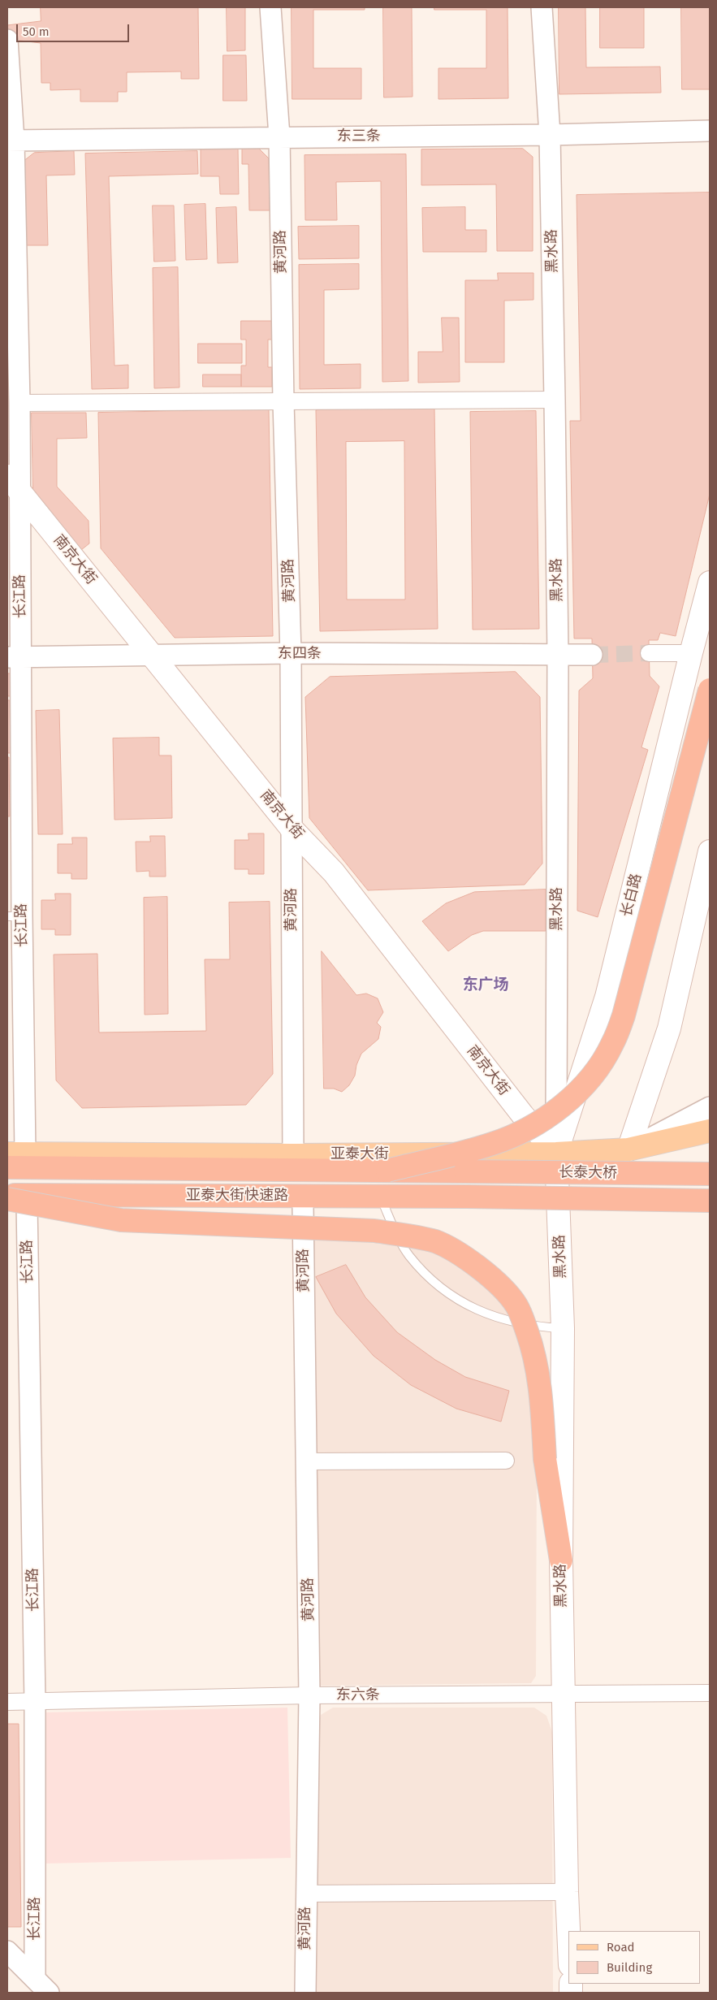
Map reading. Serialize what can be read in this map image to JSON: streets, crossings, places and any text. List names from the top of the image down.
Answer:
{
  "streets": {
    "highway": ["长泰大桥", "亚泰大街快速路"],
    "main road": [
      "黑水路",
      "南京大街",
      "长白路",
      "亚泰大街"
    ],
    "street": [
      "东三条",
      "黄河路",
      "长江路",
      "东四条",
      "东六条"
    ]
  },
  "crossings": [
    ["东三条", "黑水路"],
    ["东三条", "黄河路"],
    ["东三条", "长江路"],
    ["黑水路", "南京大街"],
    ["黑水路", "东四条"],
    ["黑水路", "长白路"],
    ["黑水路", "亚泰大街"],
    ["黑水路", "东六条"],
    ["黄河路", "南京大街"],
    ["黄河路", "东四条"],
    ["黄河路", "亚泰大街"],
    ["黄河路", "东六条"],
    ["南京大街", "长江路"],
    ["南京大街", "东四条"],
    ["南京大街", "长白路"],
    ["南京大街", "亚泰大街"],
    ["长江路", "东四条"],
    ["长江路", "亚泰大街"],
    ["长江路", "亚泰大街快速路"],
    ["长江路", "东六条"],
    ["长白路", "亚泰大街"],
    ["长泰大桥", "亚泰大街快速路"]
  ],
  "districts": ["东广场"],
  "legend": ["Road", "Building"],
  "scale_bar": "50 m"
}
